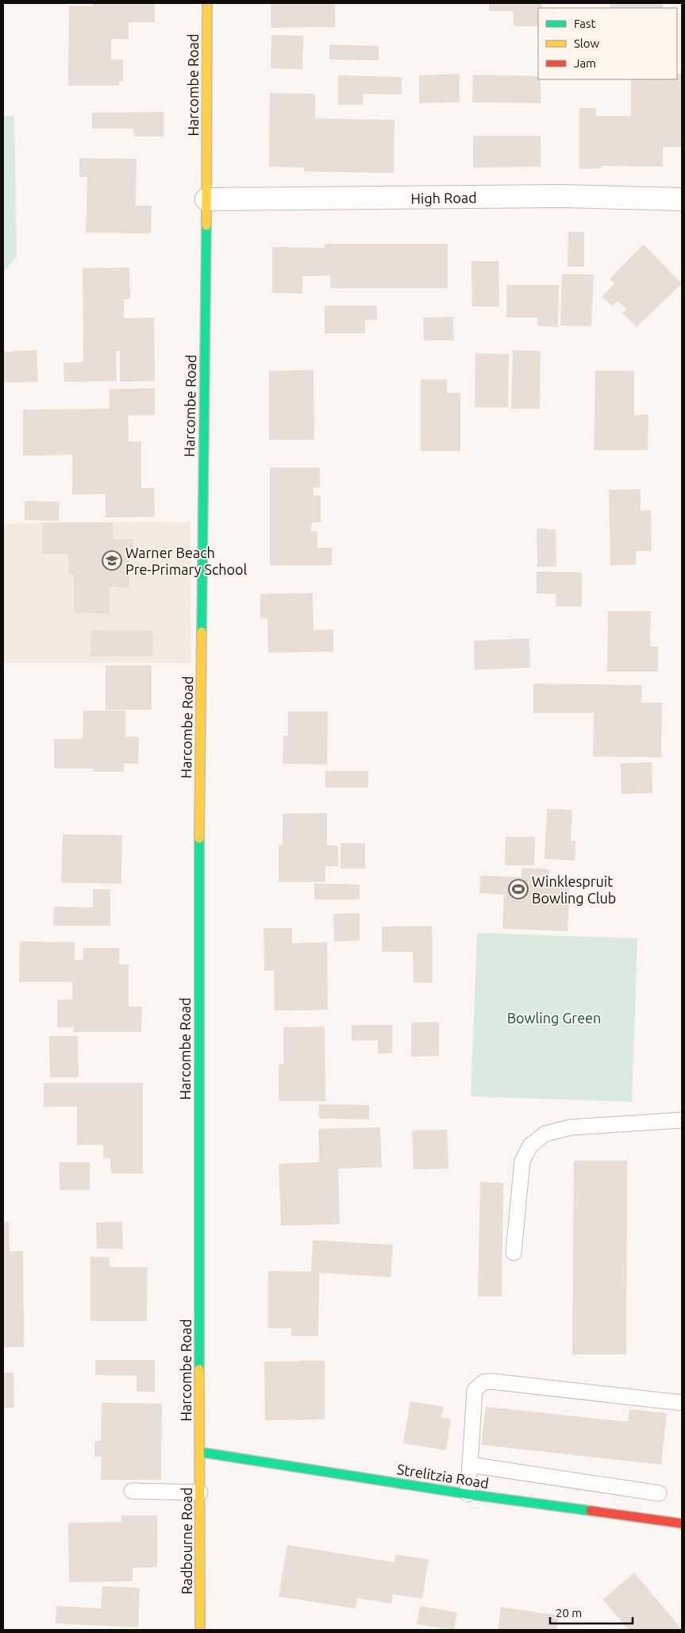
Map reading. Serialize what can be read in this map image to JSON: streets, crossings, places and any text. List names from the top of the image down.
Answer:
{
  "streets": {
    "street": [
      "Harcombe Road",
      "High Road",
      "Strelitzia Road",
      "Radbourne Road"
    ]
  },
  "crossings": [
    ["Harcombe Road", "High Road"],
    ["Harcombe Road", "Strelitzia Road"],
    ["Harcombe Road", "Radbourne Road"],
    ["Strelitzia Road", "Radbourne Road"]
  ],
  "parks": ["Bowling Green"],
  "places": {
    "school or university": ["Warner Beach Pre-Primary School"],
    "sports": ["Winklespruit Bowling Club"]
  },
  "legend": ["Fast", "Slow", "Jam"],
  "scale_bar": "20 m"
}
